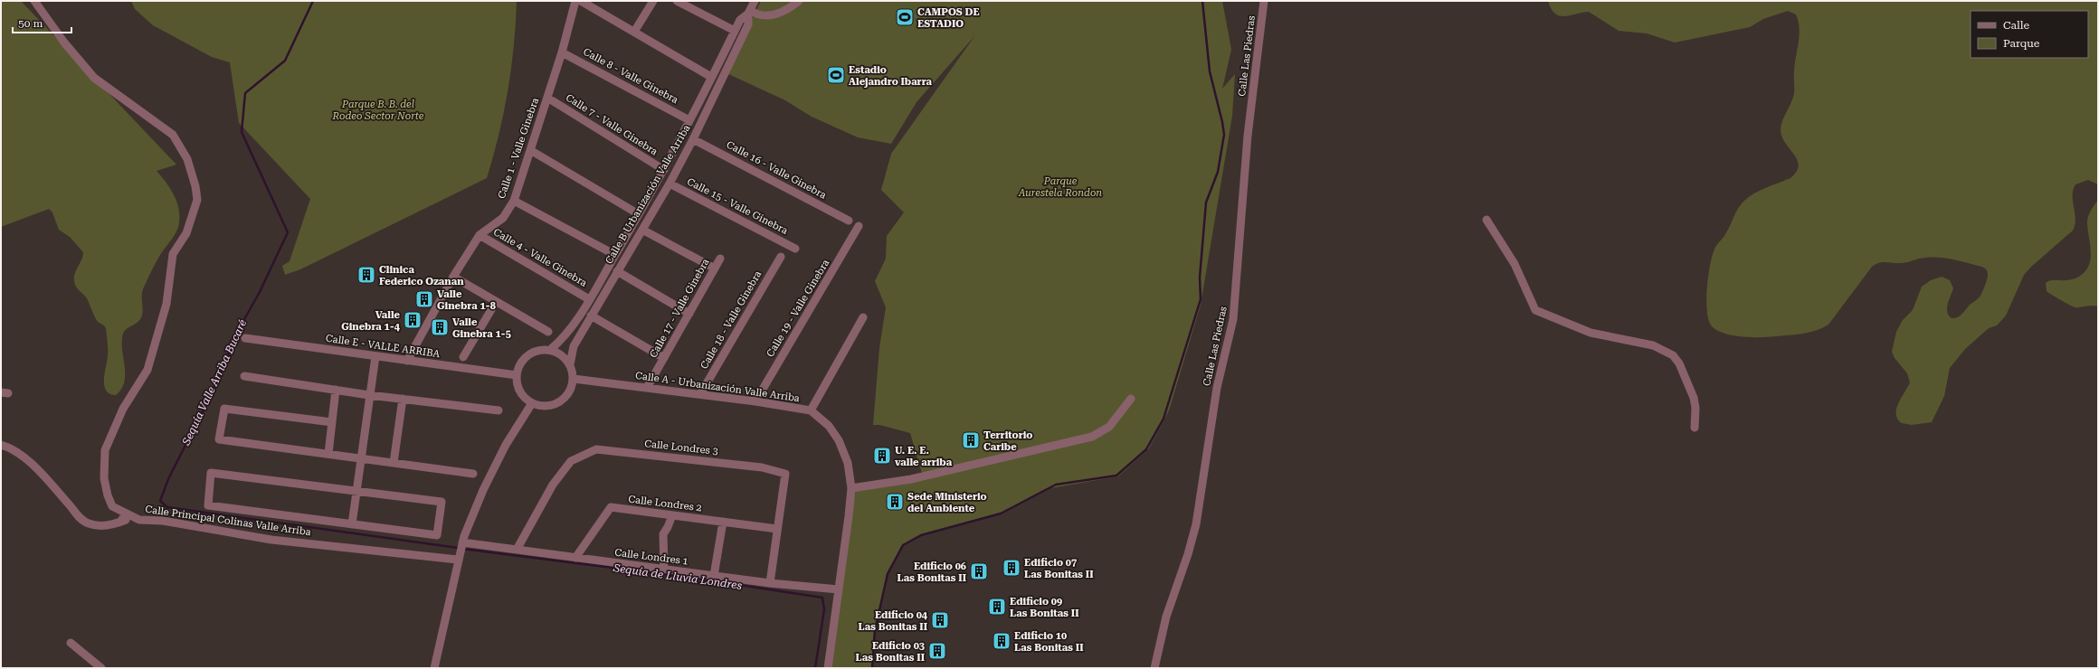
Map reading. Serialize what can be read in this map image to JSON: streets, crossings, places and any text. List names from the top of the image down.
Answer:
{
  "streets": {
    "street": [
      "Calle Las Piedras",
      "Calle 8 - Valle Ginebra",
      "Calle 7 - Valle Ginebra",
      "Calle 1 - Valle Ginebra",
      "Calle 16 - Valle Ginebra",
      "Calle B Urbanización Valle Arriba",
      "Calle 15 - Valle Ginebra",
      "Calle 4 - Valle Ginebra",
      "Calle 17 - Valle Ginebra",
      "Calle 19 - Valle Ginebra",
      "Calle 18 - Valle Ginebra",
      "Calle E - VALLE ARRIBA",
      "Calle A - Urbanización Valle Arriba",
      "Calle Londres 3",
      "Calle Londres 2",
      "Calle Principal Colinas Valle Arriba",
      "Calle Londres 1"
    ]
  },
  "crossings": [
    ["Calle 8 - Valle Ginebra", "Calle 1 - Valle Ginebra"],
    ["Calle 8 - Valle Ginebra", "Calle B Urbanización Valle Arriba"],
    ["Calle 7 - Valle Ginebra", "Calle 1 - Valle Ginebra"],
    ["Calle 7 - Valle Ginebra", "Calle B Urbanización Valle Arriba"],
    ["Calle 1 - Valle Ginebra", "Calle 4 - Valle Ginebra"],
    ["Calle 1 - Valle Ginebra", "Calle E - VALLE ARRIBA"],
    ["Calle 16 - Valle Ginebra", "Calle B Urbanización Valle Arriba"],
    ["Calle B Urbanización Valle Arriba", "Calle 15 - Valle Ginebra"],
    ["Calle B Urbanización Valle Arriba", "Calle 4 - Valle Ginebra"],
    ["Calle B Urbanización Valle Arriba", "Calle E - VALLE ARRIBA"],
    ["Calle B Urbanización Valle Arriba", "Calle A - Urbanización Valle Arriba"],
    ["Calle 17 - Valle Ginebra", "Calle A - Urbanización Valle Arriba"],
    ["Calle 19 - Valle Ginebra", "Calle A - Urbanización Valle Arriba"],
    ["Calle 18 - Valle Ginebra", "Calle A - Urbanización Valle Arriba"],
    ["Calle E - VALLE ARRIBA", "Calle A - Urbanización Valle Arriba"],
    ["Calle A - Urbanización Valle Arriba", "Calle Londres 1"],
    ["Calle Londres 3", "Calle Londres 2"],
    ["Calle Londres 3", "Calle Londres 1"],
    ["Calle Londres 2", "Calle Londres 1"]
  ],
  "water": ["Sequía Valle Arriba Bucaré", "Sequía de Lluvia Londres"],
  "parks": ["Parque B. B. del Rodeo Sector Norte", "Parque Aurestela Rondon"],
  "places": {
    "sports": ["CAMPOS DE ESTADIO", "Estadio Alejandro Ibarra"],
    "building": [
      "Clinica Federico Ozanan",
      "Valle Ginebra 1-8",
      "Valle Ginebra 1-4",
      "Valle Ginebra 1-5",
      "Territorio Caribe",
      "U. E. E. valle arriba",
      "Sede Ministerio del Ambiente",
      "Edificio 07 Las Bonitas II",
      "Edificio 06 Las Bonitas II",
      "Edificio 09 Las Bonitas II",
      "Edificio 04 Las Bonitas II",
      "Edificio 10 Las Bonitas II",
      "Edificio 03 Las Bonitas II"
    ]
  },
  "legend": ["Calle", "Parque"],
  "scale_bar": "50 m"
}
